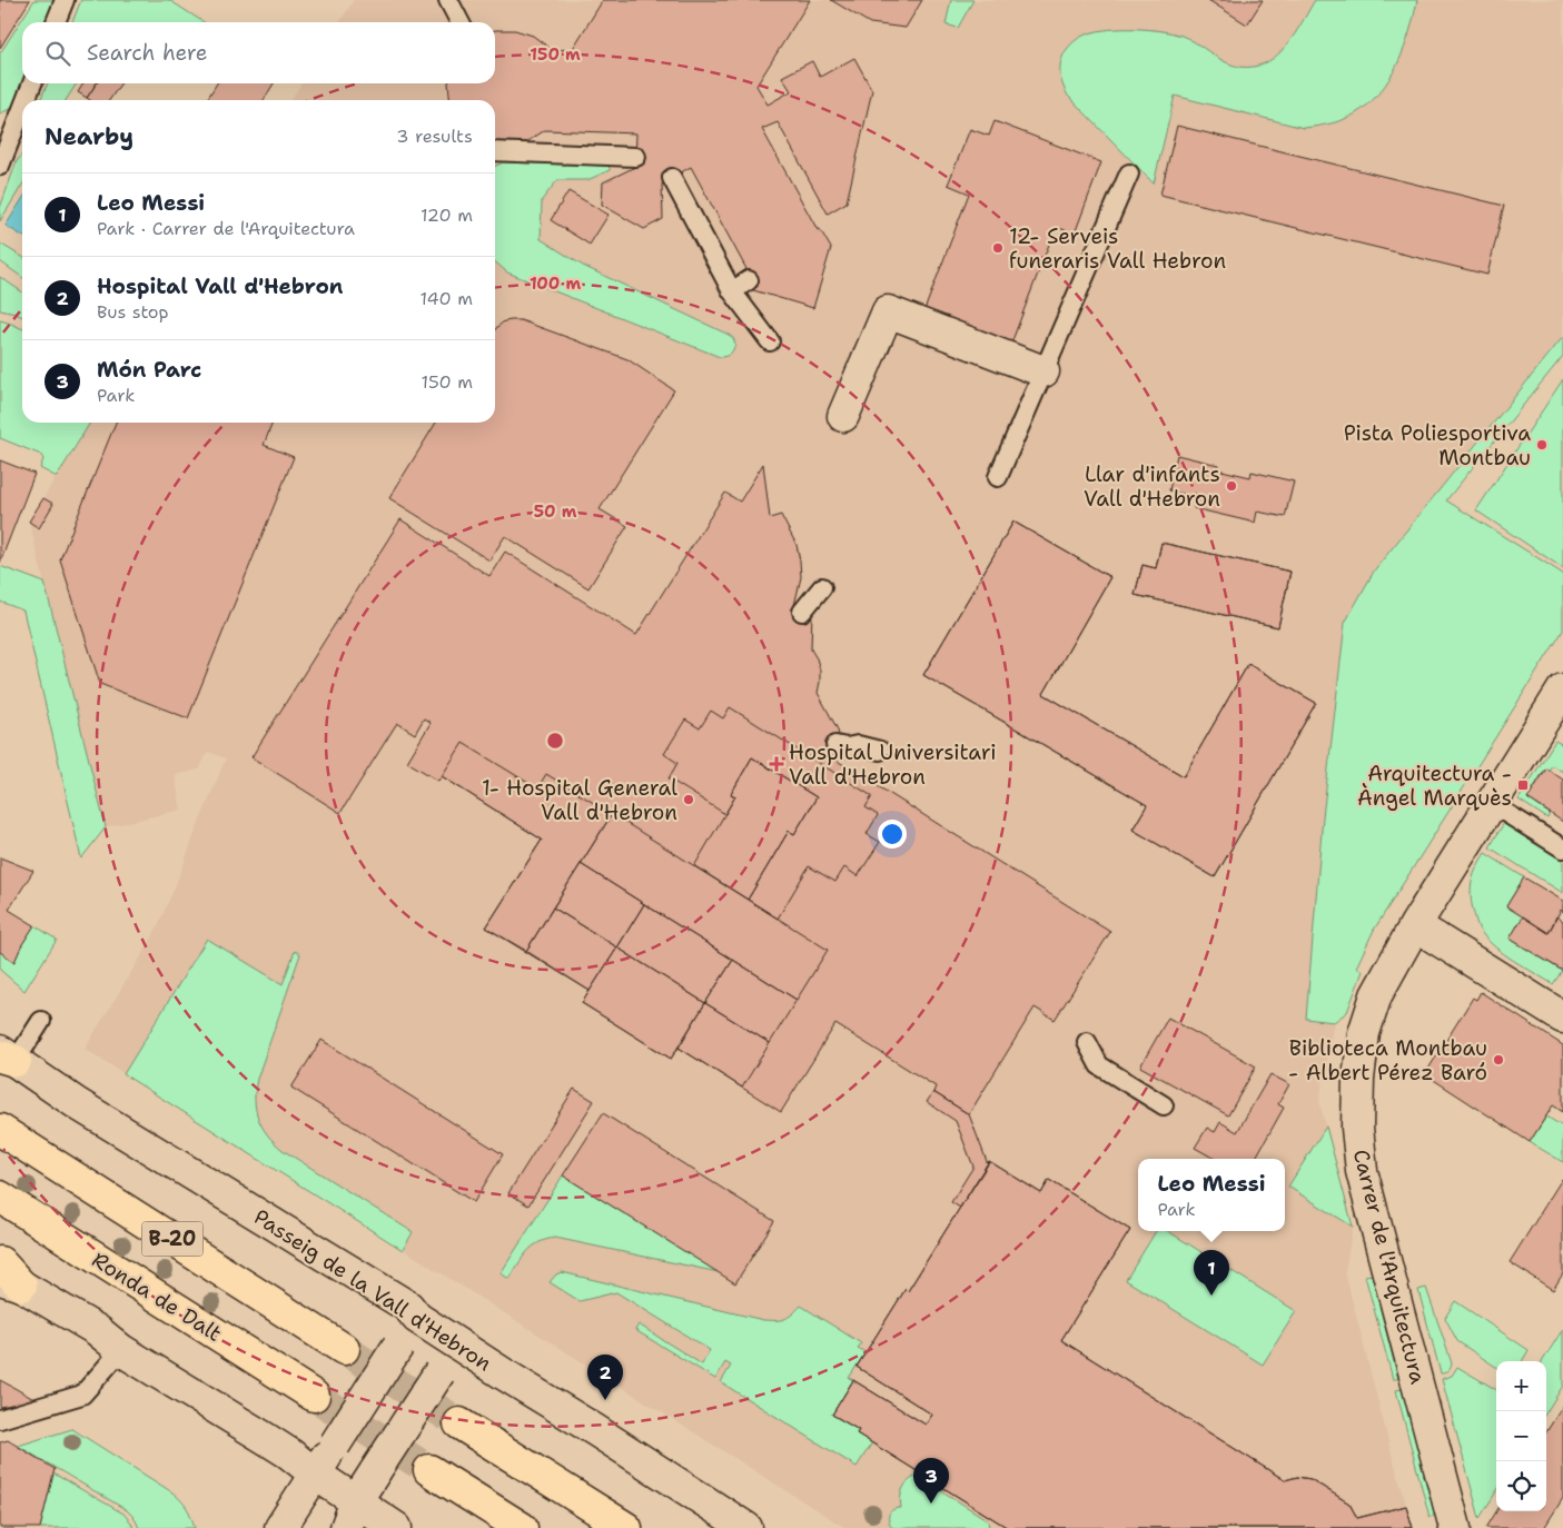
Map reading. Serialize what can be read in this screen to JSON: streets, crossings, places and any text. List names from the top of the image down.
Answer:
{
  "streets": {
    "highway": ["B-20", "Ronda de Dalt"],
    "street": ["Carrer de l'Arquitectura", "Passeig de la Vall d'Hebron"]
  },
  "places": {
    "other": [
      "12- Serveis funeraris Vall Hebron",
      "Pista Poliesportiva Montbau",
      "Llar d'infants Vall d'Hebron",
      "1- Hospital General Vall d'Hebron",
      "Biblioteca Montbau - Albert Pérez Baró"
    ],
    "health": ["Hospital Universitari Vall d'Hebron"],
    "transit": ["Arquitectura - Àngel Marquès"]
  },
  "page": {
    "search": "Search here",
    "heading": ["Nearby", "3 results"],
    "list": [
      {
        "mark": "1",
        "name": "Leo Messi",
        "note": "Park · Carrer de l'Arquitectura",
        "value": "120 m"
      },
      {
        "mark": "2",
        "name": "Hospital Vall d'Hebron",
        "note": "Bus stop",
        "value": "140 m"
      },
      {
        "mark": "3",
        "name": "Món Parc",
        "note": "Park",
        "value": "150 m"
      }
    ],
    "popup": ["Leo Messi", "Park"],
    "pins": ["1", "2", "3"],
    "map_buttons": ["+", "−"]
  },
  "rings": ["150 m", "100 m", "50 m"]
}
